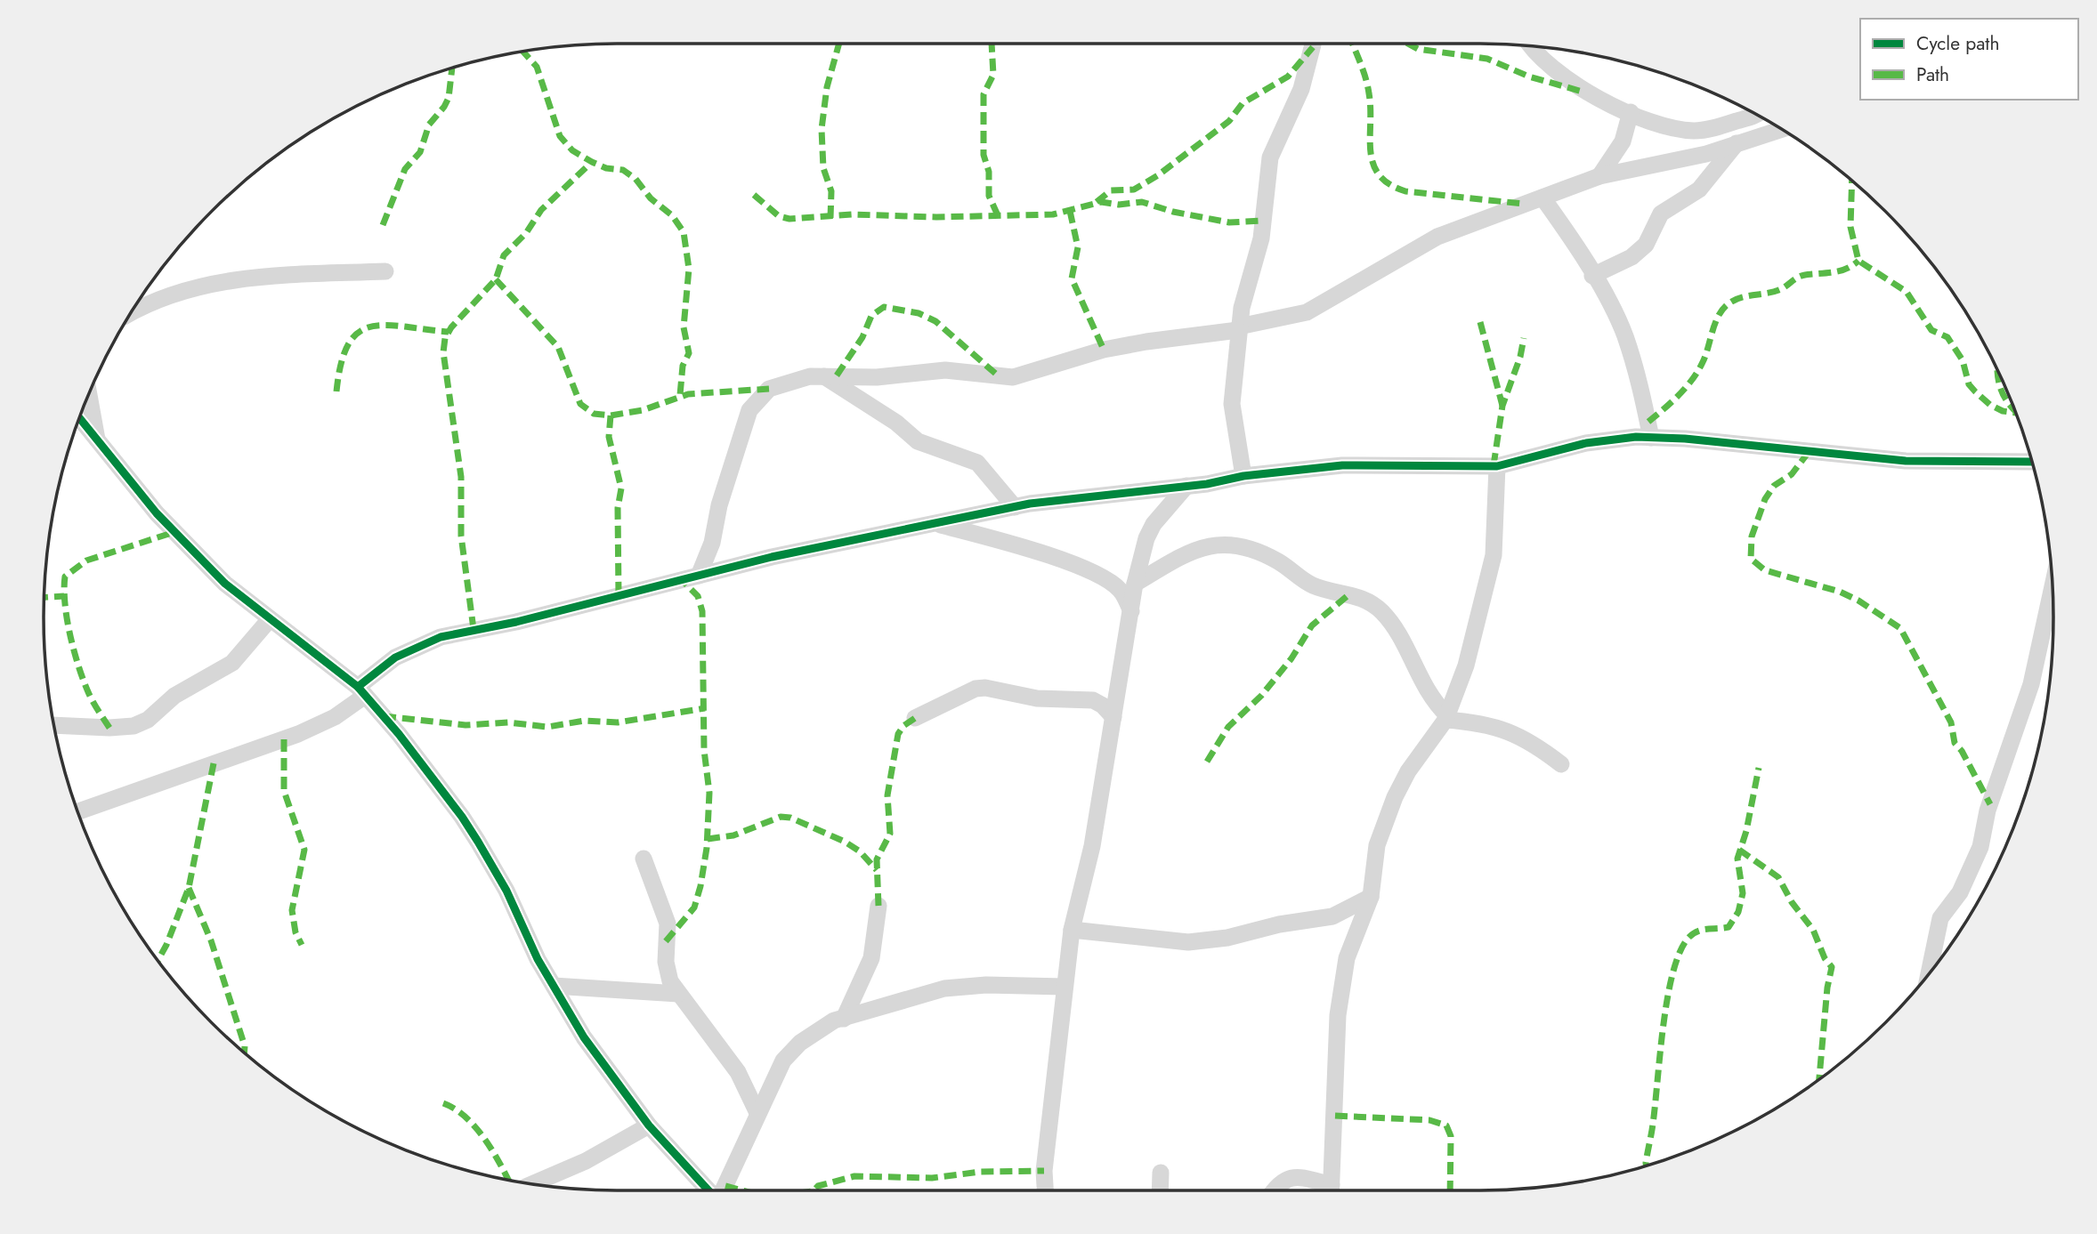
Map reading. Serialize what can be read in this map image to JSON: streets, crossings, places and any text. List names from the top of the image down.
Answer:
{
  "legend": ["Cycle path", "Path"]
}
